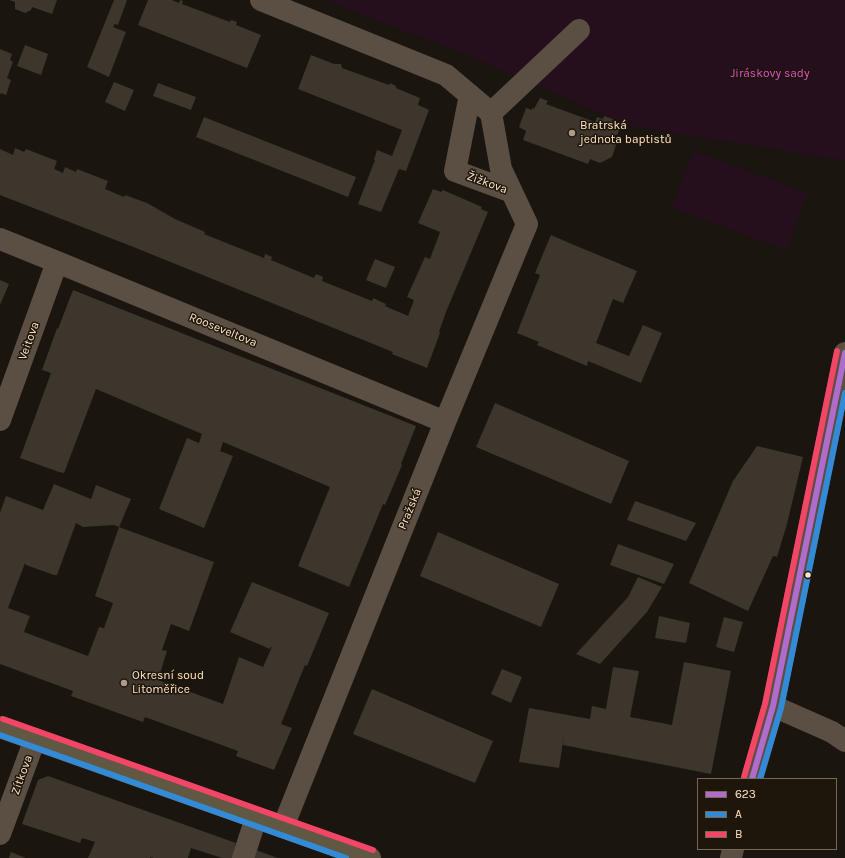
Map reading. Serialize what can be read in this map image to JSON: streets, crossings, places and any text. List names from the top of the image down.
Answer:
{
  "streets": {
    "street": [
      "Žižkova",
      "Rooseveltova",
      "Veitova",
      "Pražská",
      "Zítkova"
    ]
  },
  "crossings": [
    ["Žižkova", "Pražská"],
    ["Rooseveltova", "Veitova"],
    ["Rooseveltova", "Pražská"]
  ],
  "parks": ["Jiráskovy sady"],
  "places": ["Bratrská jednota baptistů", "Okresní soud Litoměřice"],
  "lines": ["transit line B", "transit line 623", "transit line A"],
  "legend": ["623", "A", "B"]
}
